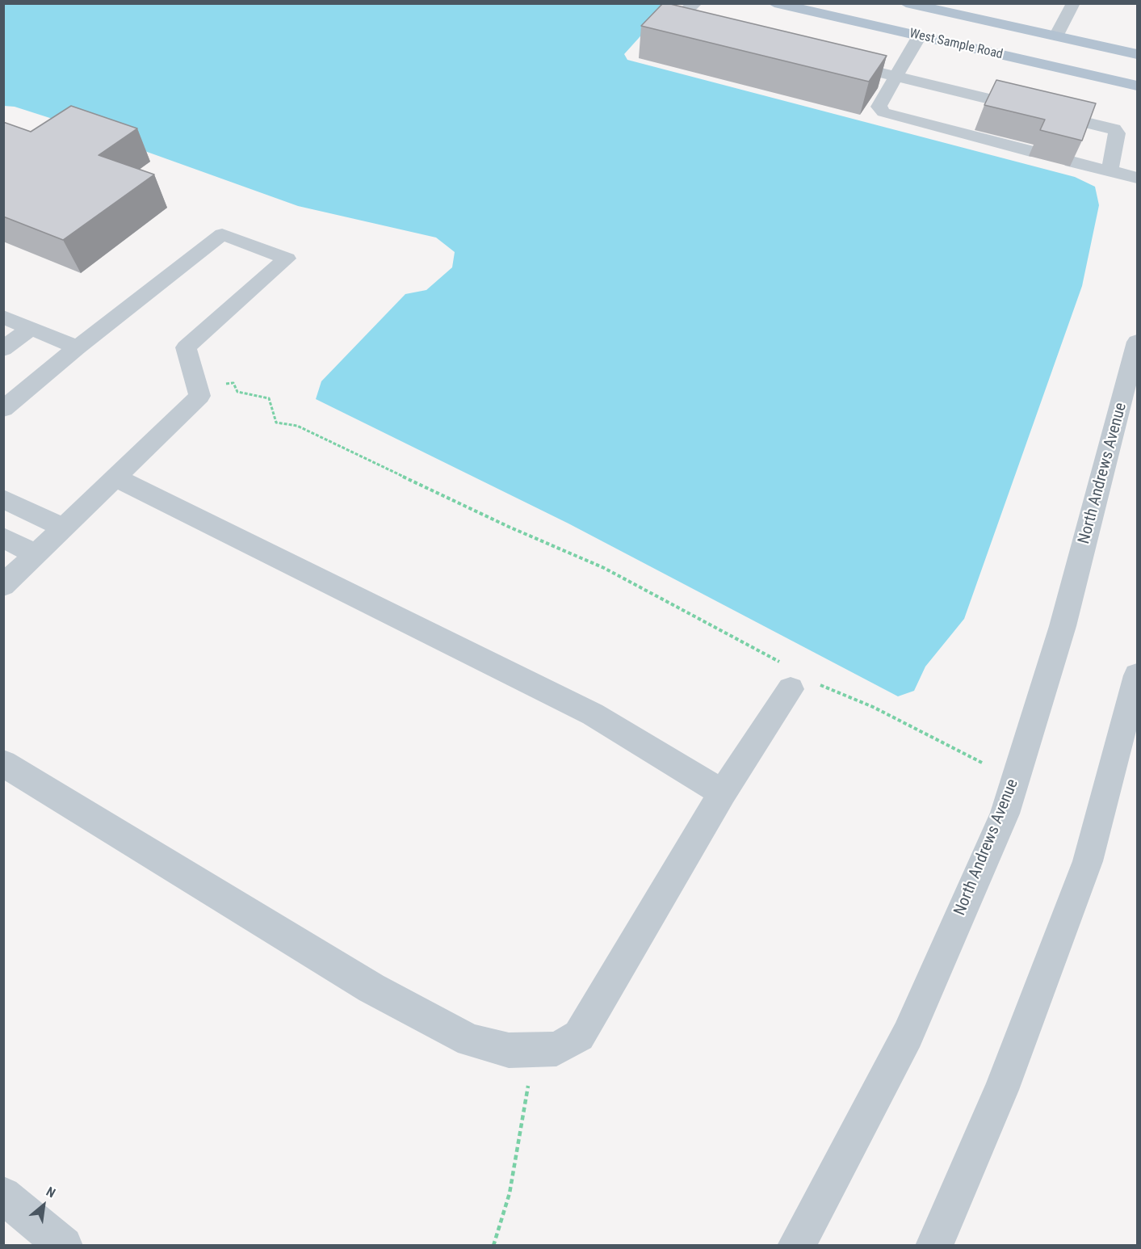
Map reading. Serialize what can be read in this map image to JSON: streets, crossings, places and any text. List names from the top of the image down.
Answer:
{
  "streets": {
    "main road": ["West Sample Road"],
    "street": ["North Andrews Avenue"]
  },
  "north": "top right"
}
